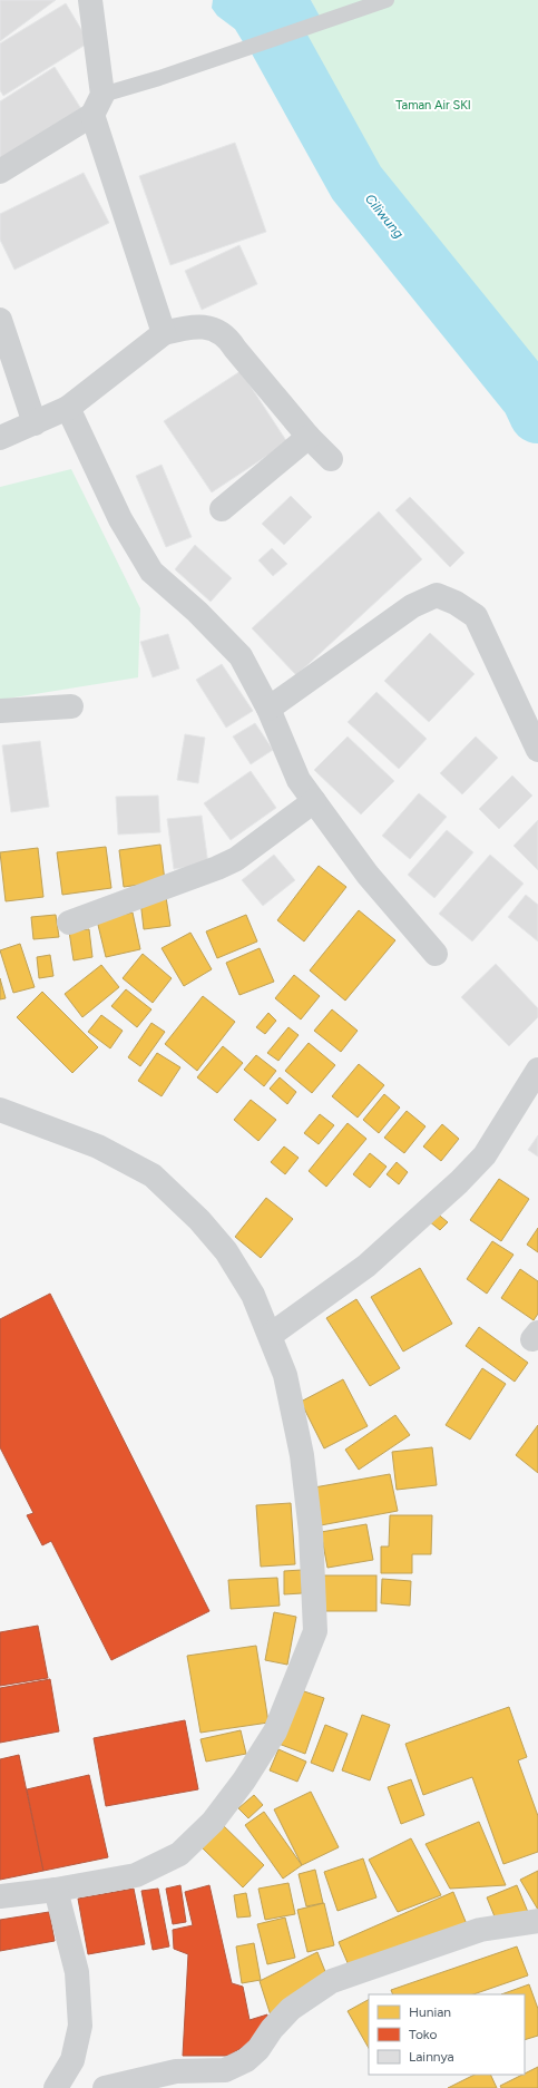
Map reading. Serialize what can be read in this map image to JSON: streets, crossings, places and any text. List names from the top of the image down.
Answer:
{
  "water": ["Ciliwung"],
  "parks": ["Taman Air SKI"],
  "legend": ["Hunian", "Toko", "Lainnya"]
}
